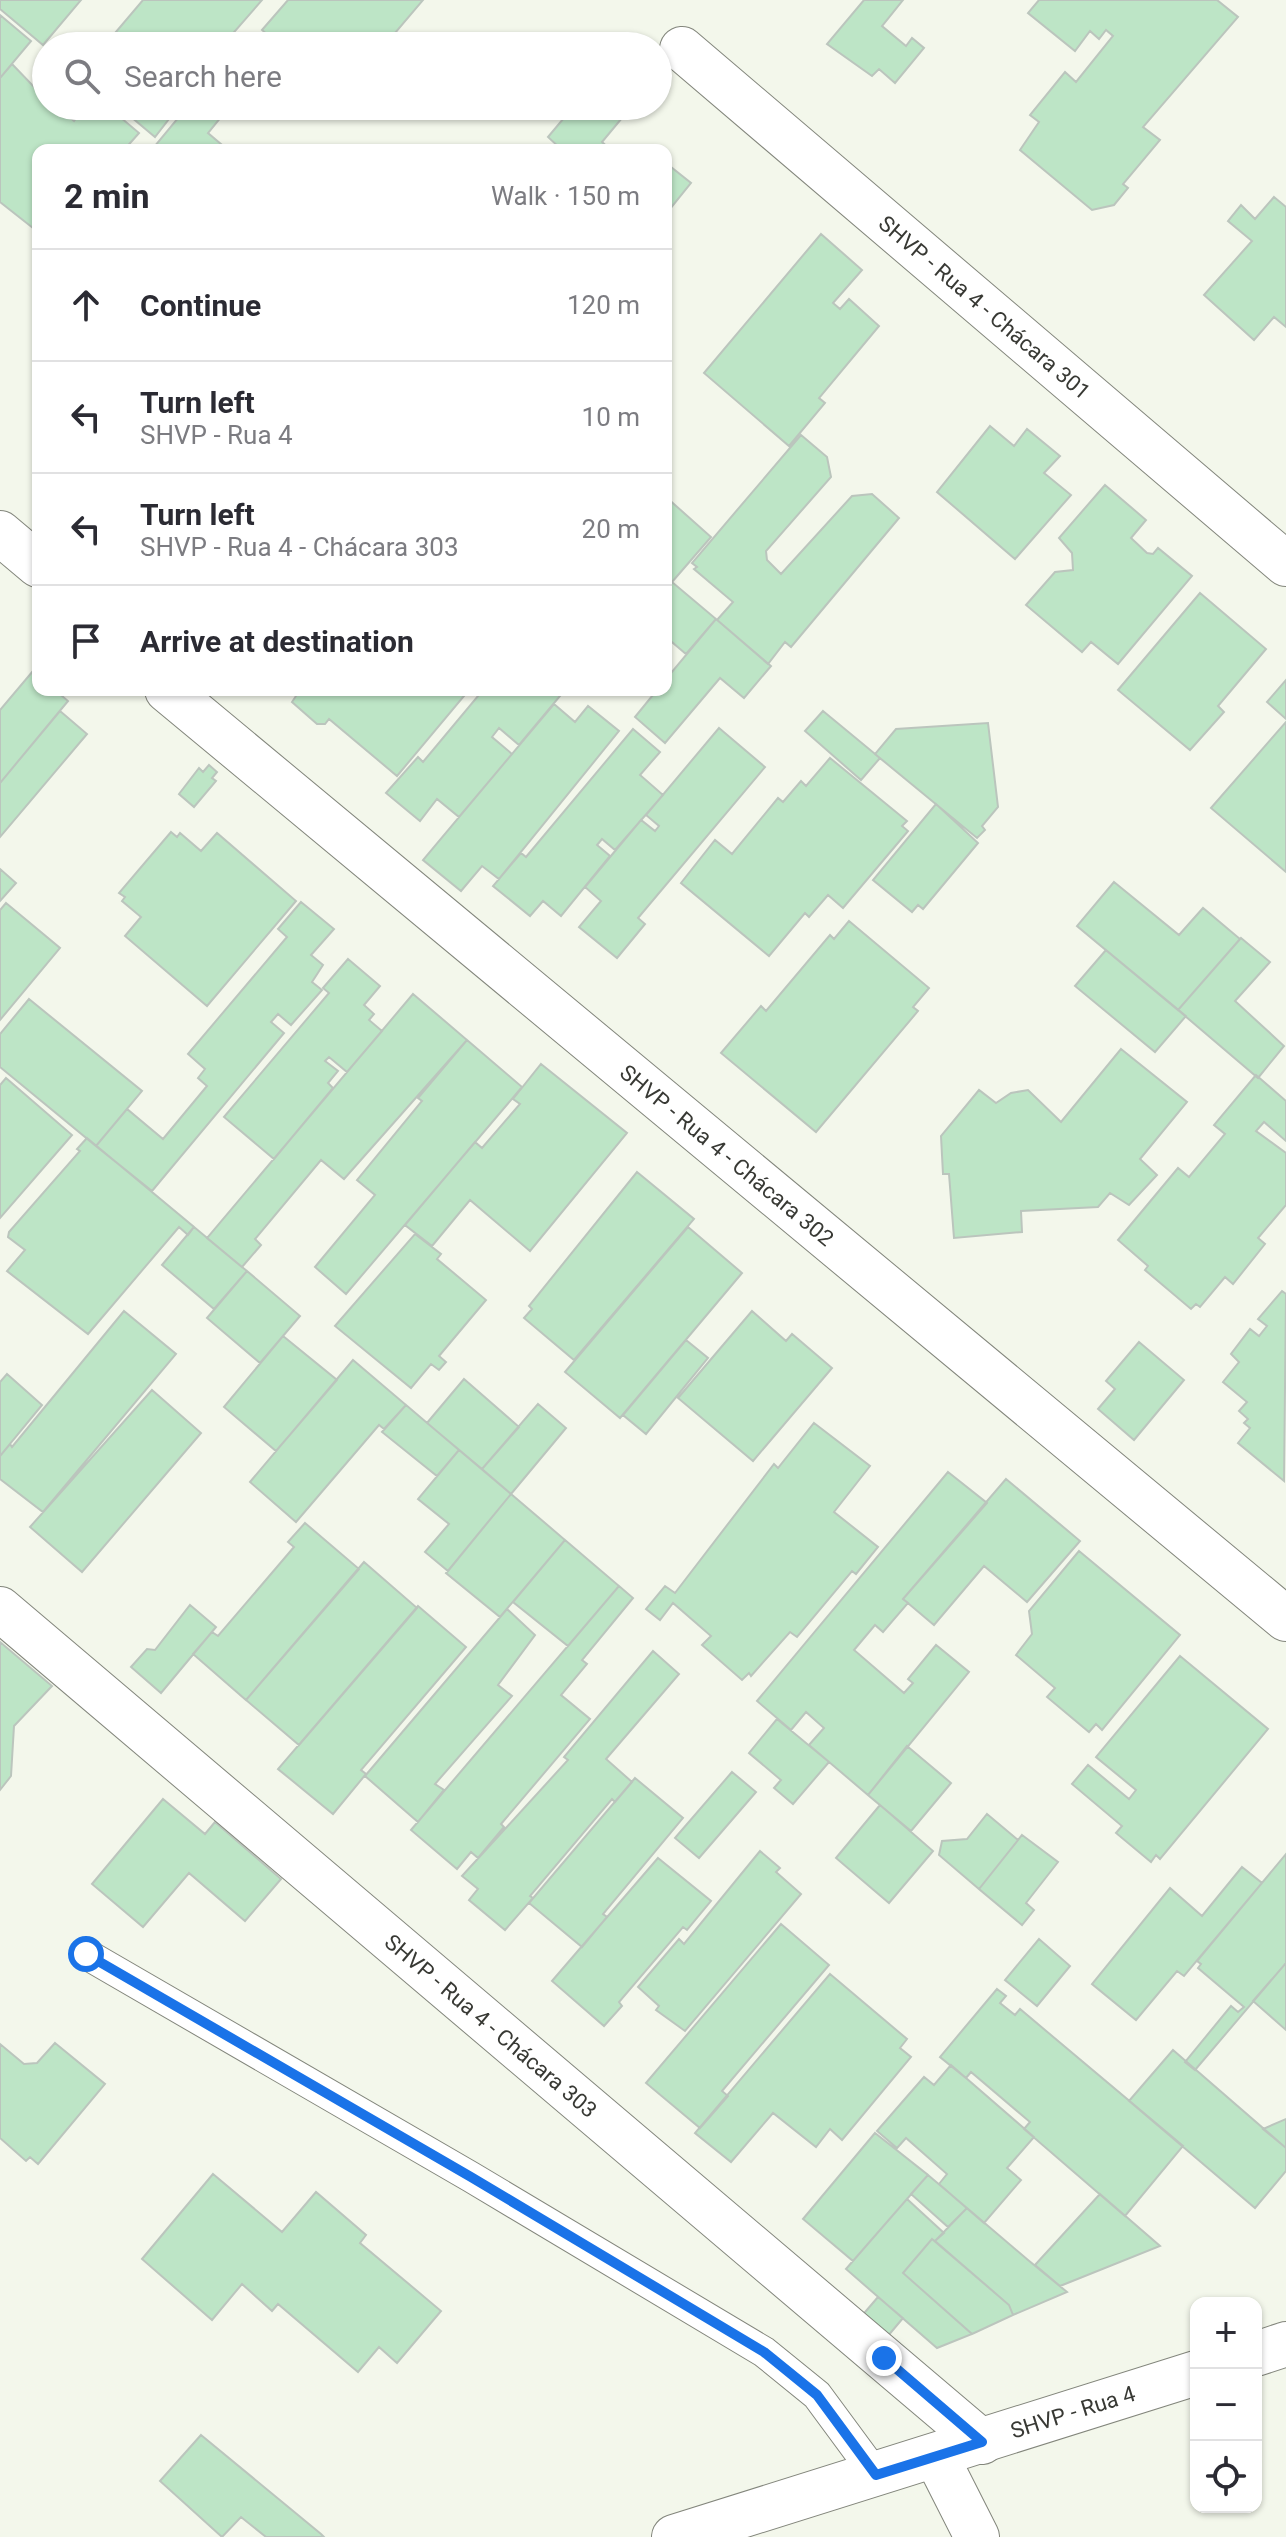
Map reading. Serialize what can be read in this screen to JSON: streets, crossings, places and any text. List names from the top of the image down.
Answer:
{
  "streets": {
    "street": [
      "SHVP - Rua 4 - Chácara 301",
      "SHVP - Rua 4 - Chácara 302",
      "SHVP - Rua 4 - Chácara 303",
      "SHVP - Rua 4"
    ]
  },
  "crossings": [
    ["SHVP - Rua 4 - Chácara 303", "SHVP - Rua 4"]
  ],
  "page": {
    "search": "Search here",
    "heading": ["2 min", "Walk · 150 m"],
    "list": [
      ["Continue", "120 m"],
      ["Turn left", "SHVP - Rua 4", "10 m"],
      ["Turn left", "SHVP - Rua 4 - Chácara 303", "20 m"],
      "Arrive at destination"
    ],
    "map_buttons": ["+", "−"]
  }
}
